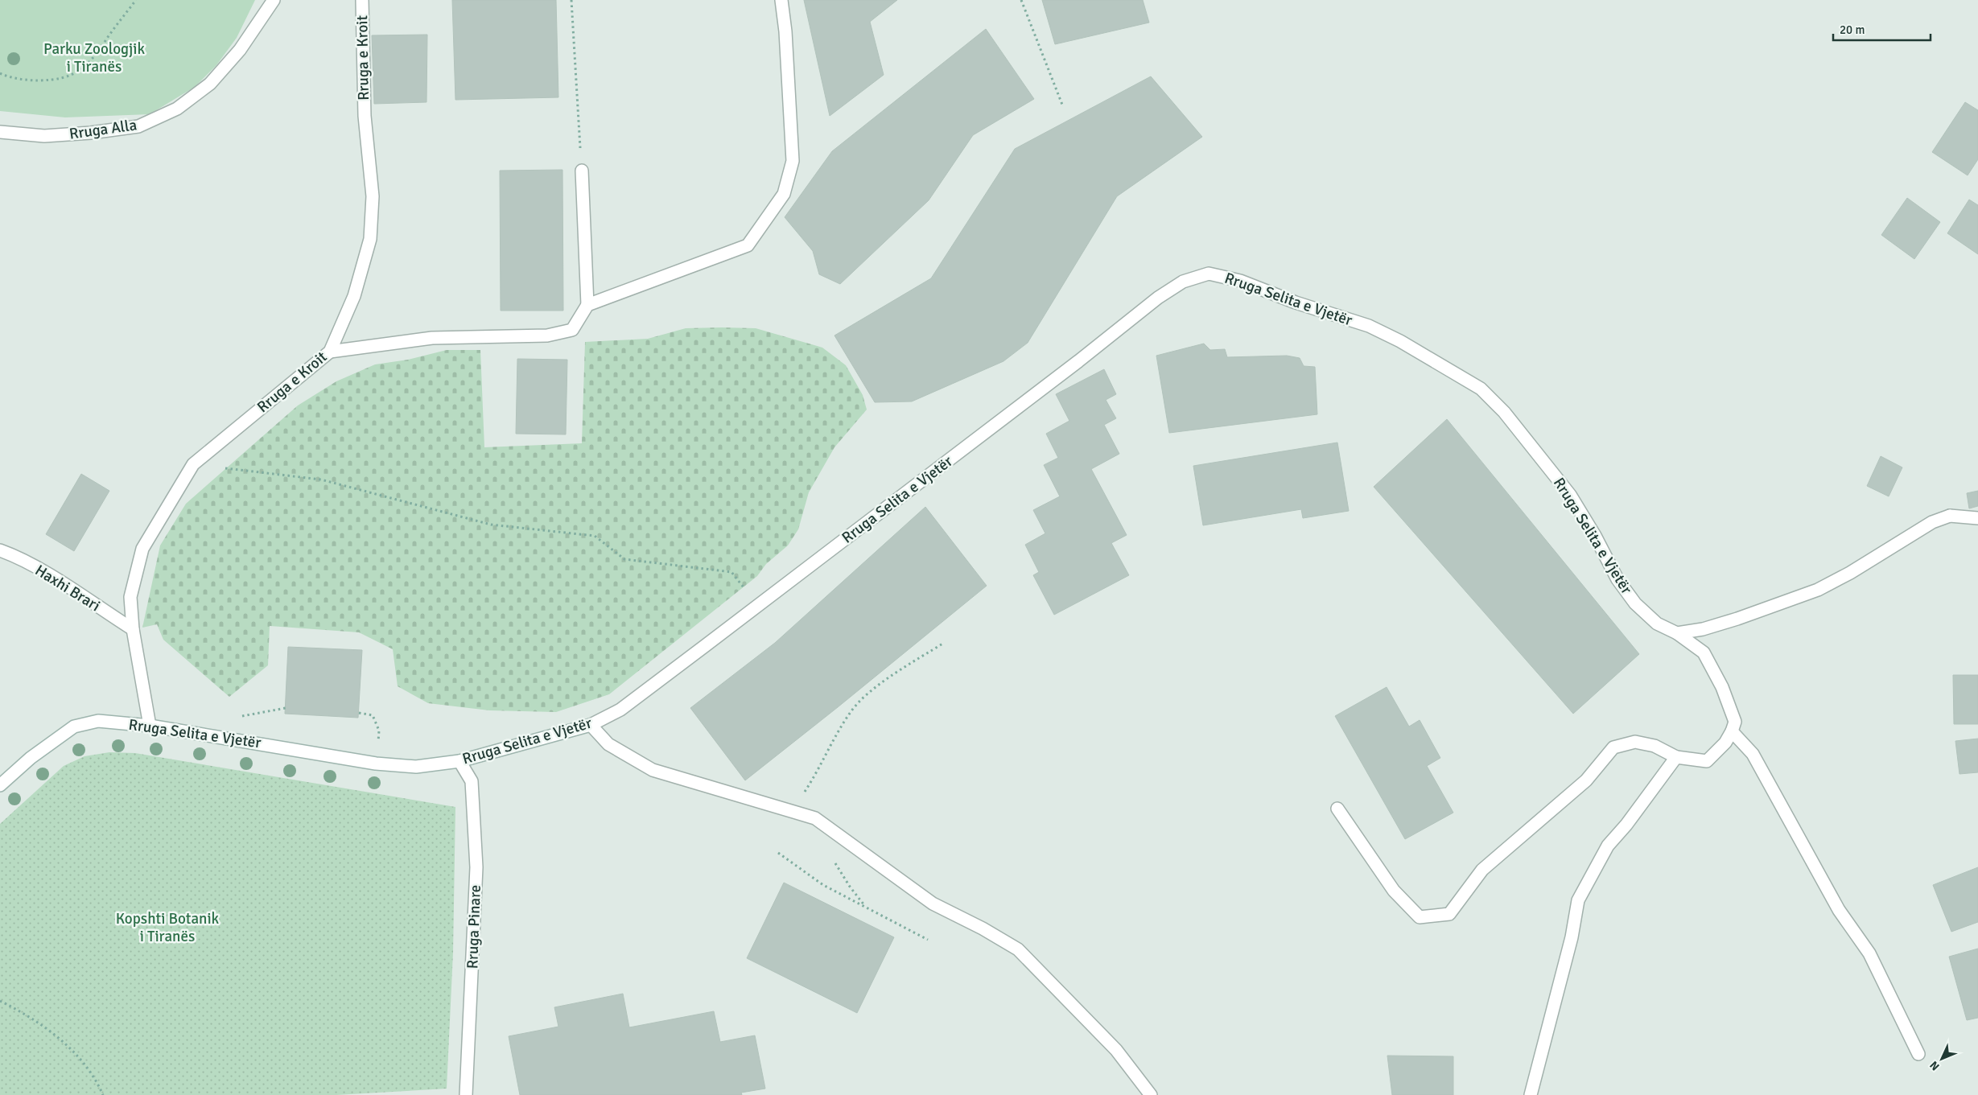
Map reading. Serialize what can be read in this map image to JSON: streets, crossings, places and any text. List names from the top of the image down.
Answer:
{
  "streets": {
    "street": [
      "Rruga e Kroit",
      "Rruga Alla",
      "Rruga Selita e Vjetër",
      "Haxhi Brari",
      "Rruga Pinare"
    ]
  },
  "crossings": [
    ["Rruga e Kroit", "Rruga Selita e Vjetër"],
    ["Rruga e Kroit", "Haxhi Brari"],
    ["Rruga Selita e Vjetër", "Rruga Pinare"]
  ],
  "parks": ["Parku Zoologjik i Tiranës", "Kopshti Botanik i Tiranës"],
  "scale_bar": "20 m",
  "north": "bottom left"
}
